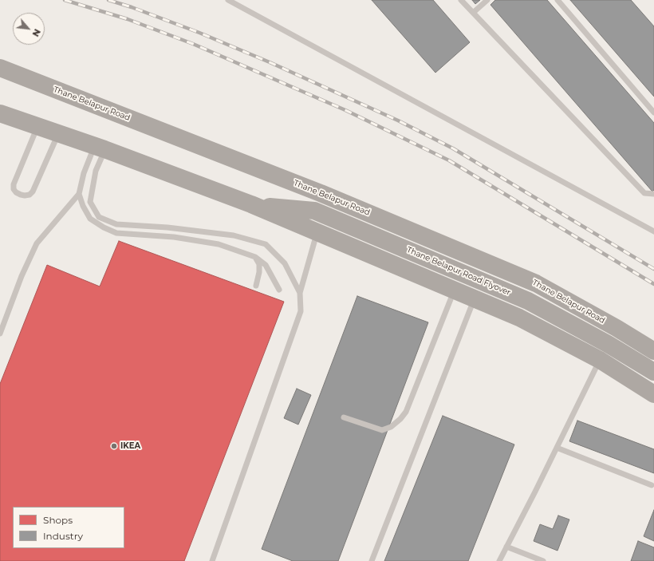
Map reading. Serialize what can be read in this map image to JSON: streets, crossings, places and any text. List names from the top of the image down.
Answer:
{
  "streets": {
    "main road": ["Thane Belapur Road", "Thane Belapur Road Flyover"]
  },
  "places": ["IKEA"],
  "legend": ["Shops", "Industry"],
  "north": "bottom right"
}
